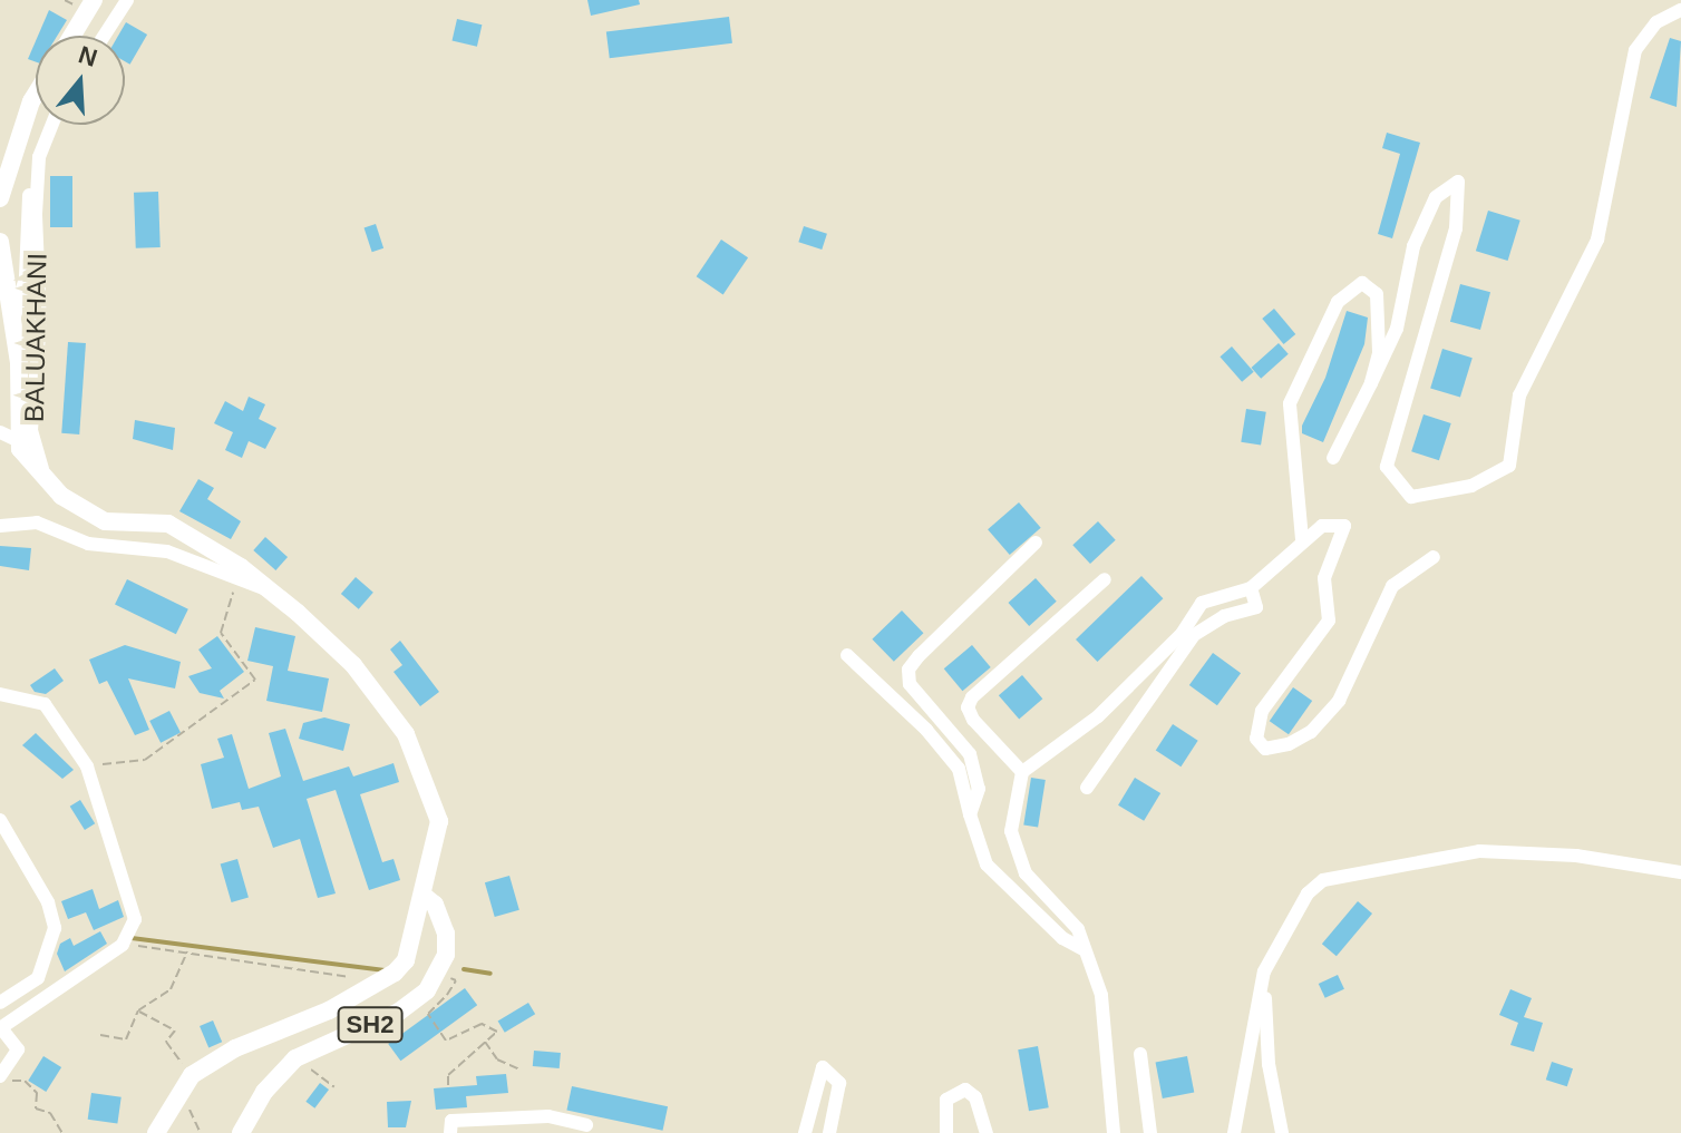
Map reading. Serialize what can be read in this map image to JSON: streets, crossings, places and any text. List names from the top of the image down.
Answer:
{
  "streets": {
    "main road": ["BALUAKHANI", "SH2"]
  },
  "crossings": [
    ["BALUAKHANI", "SH2"]
  ],
  "north": "top"
}
